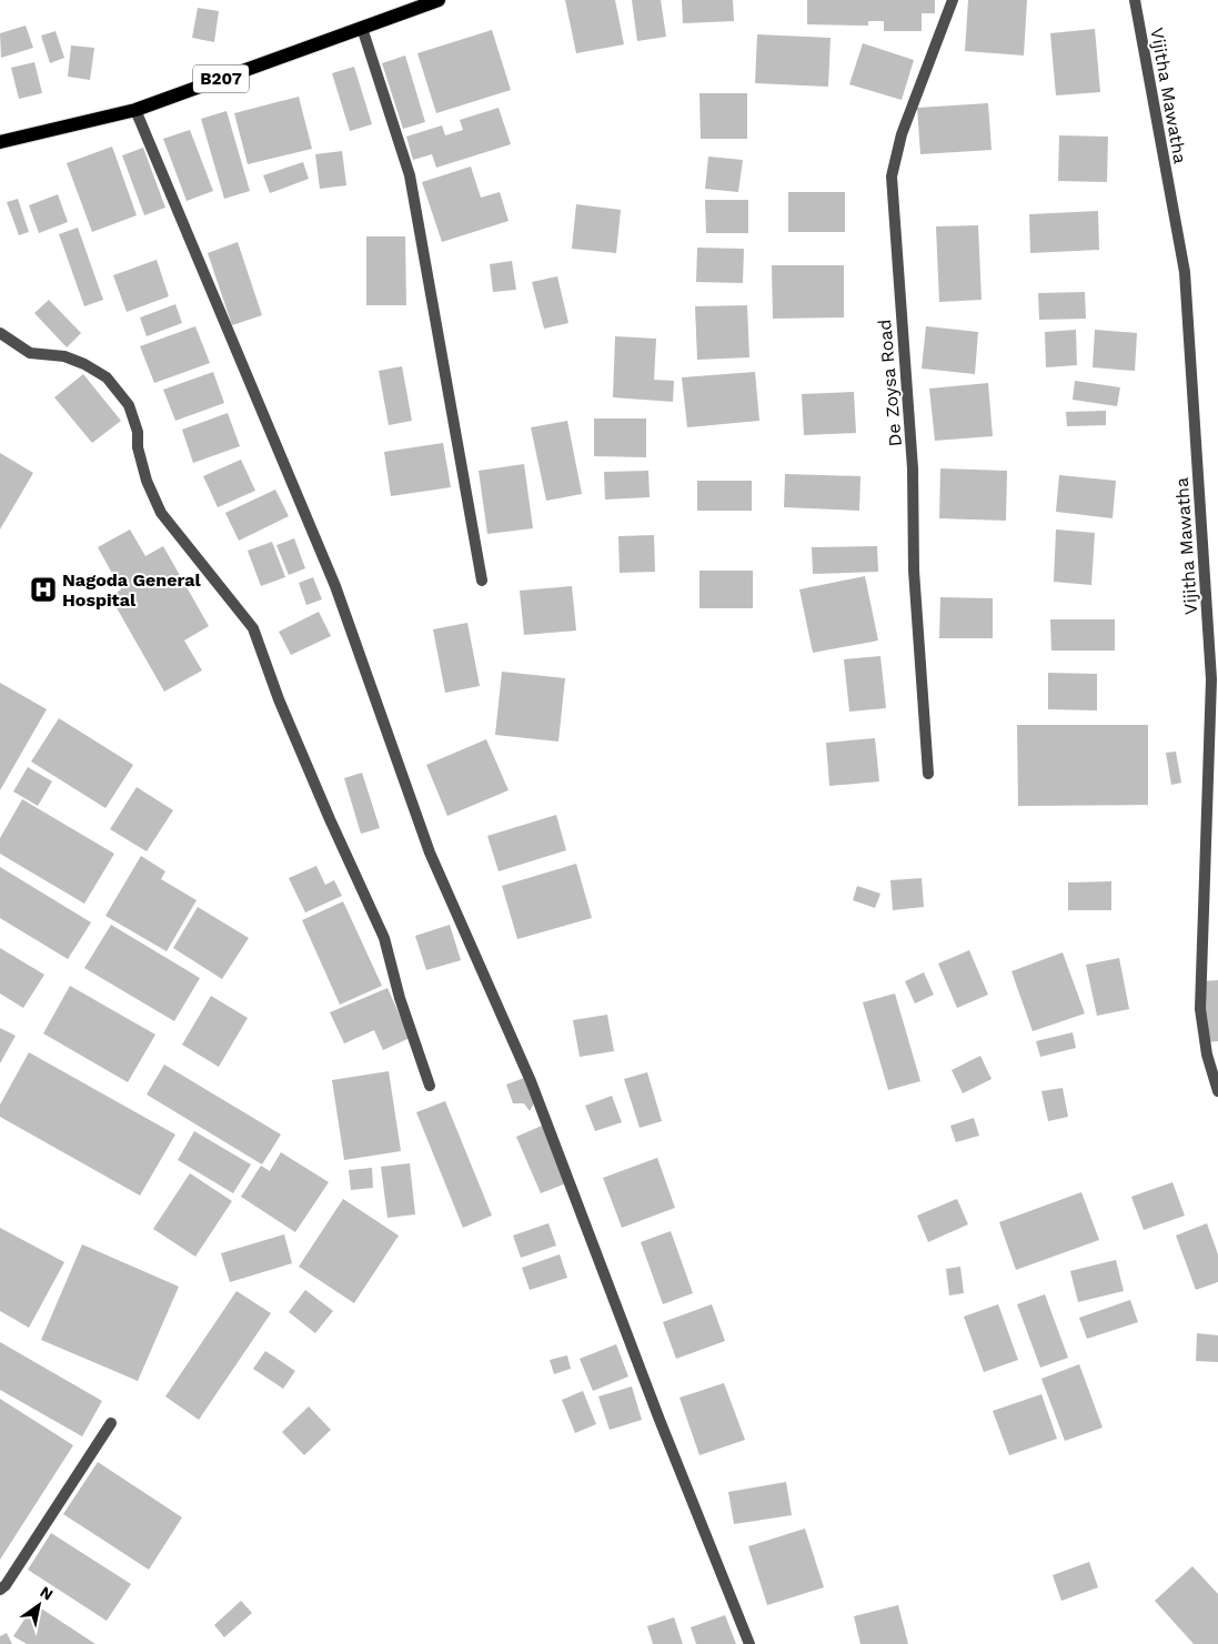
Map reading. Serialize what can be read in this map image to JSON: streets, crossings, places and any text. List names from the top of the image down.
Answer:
{
  "streets": {
    "main road": ["B207"],
    "street": ["Vijitha Mawatha", "De Zoysa Road"]
  },
  "places": {
    "hospital": ["Nagoda General Hospital"]
  },
  "north": "top right"
}
